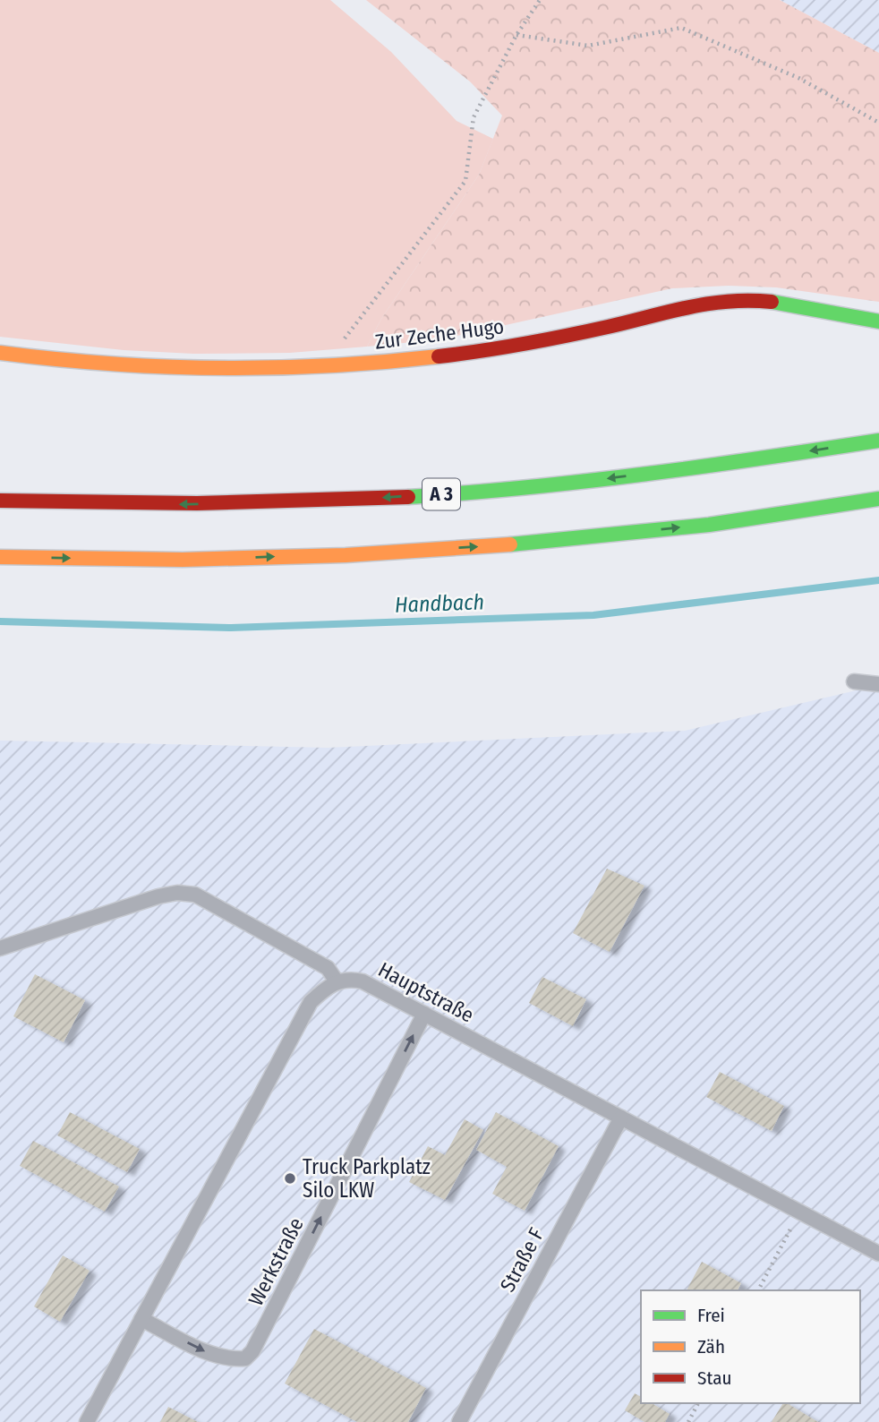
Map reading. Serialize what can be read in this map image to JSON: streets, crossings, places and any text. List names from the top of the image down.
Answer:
{
  "streets": {
    "main road": ["Zur Zeche Hugo", "A 3"],
    "lane": ["Hauptstraße", "Straße F", "Werkstraße"]
  },
  "crossings": [
    ["Hauptstraße", "Straße F"],
    ["Hauptstraße", "Werkstraße"]
  ],
  "water": ["Handbach"],
  "places": ["Truck Parkplatz Silo LKW"],
  "legend": ["Frei", "Zäh", "Stau"]
}
